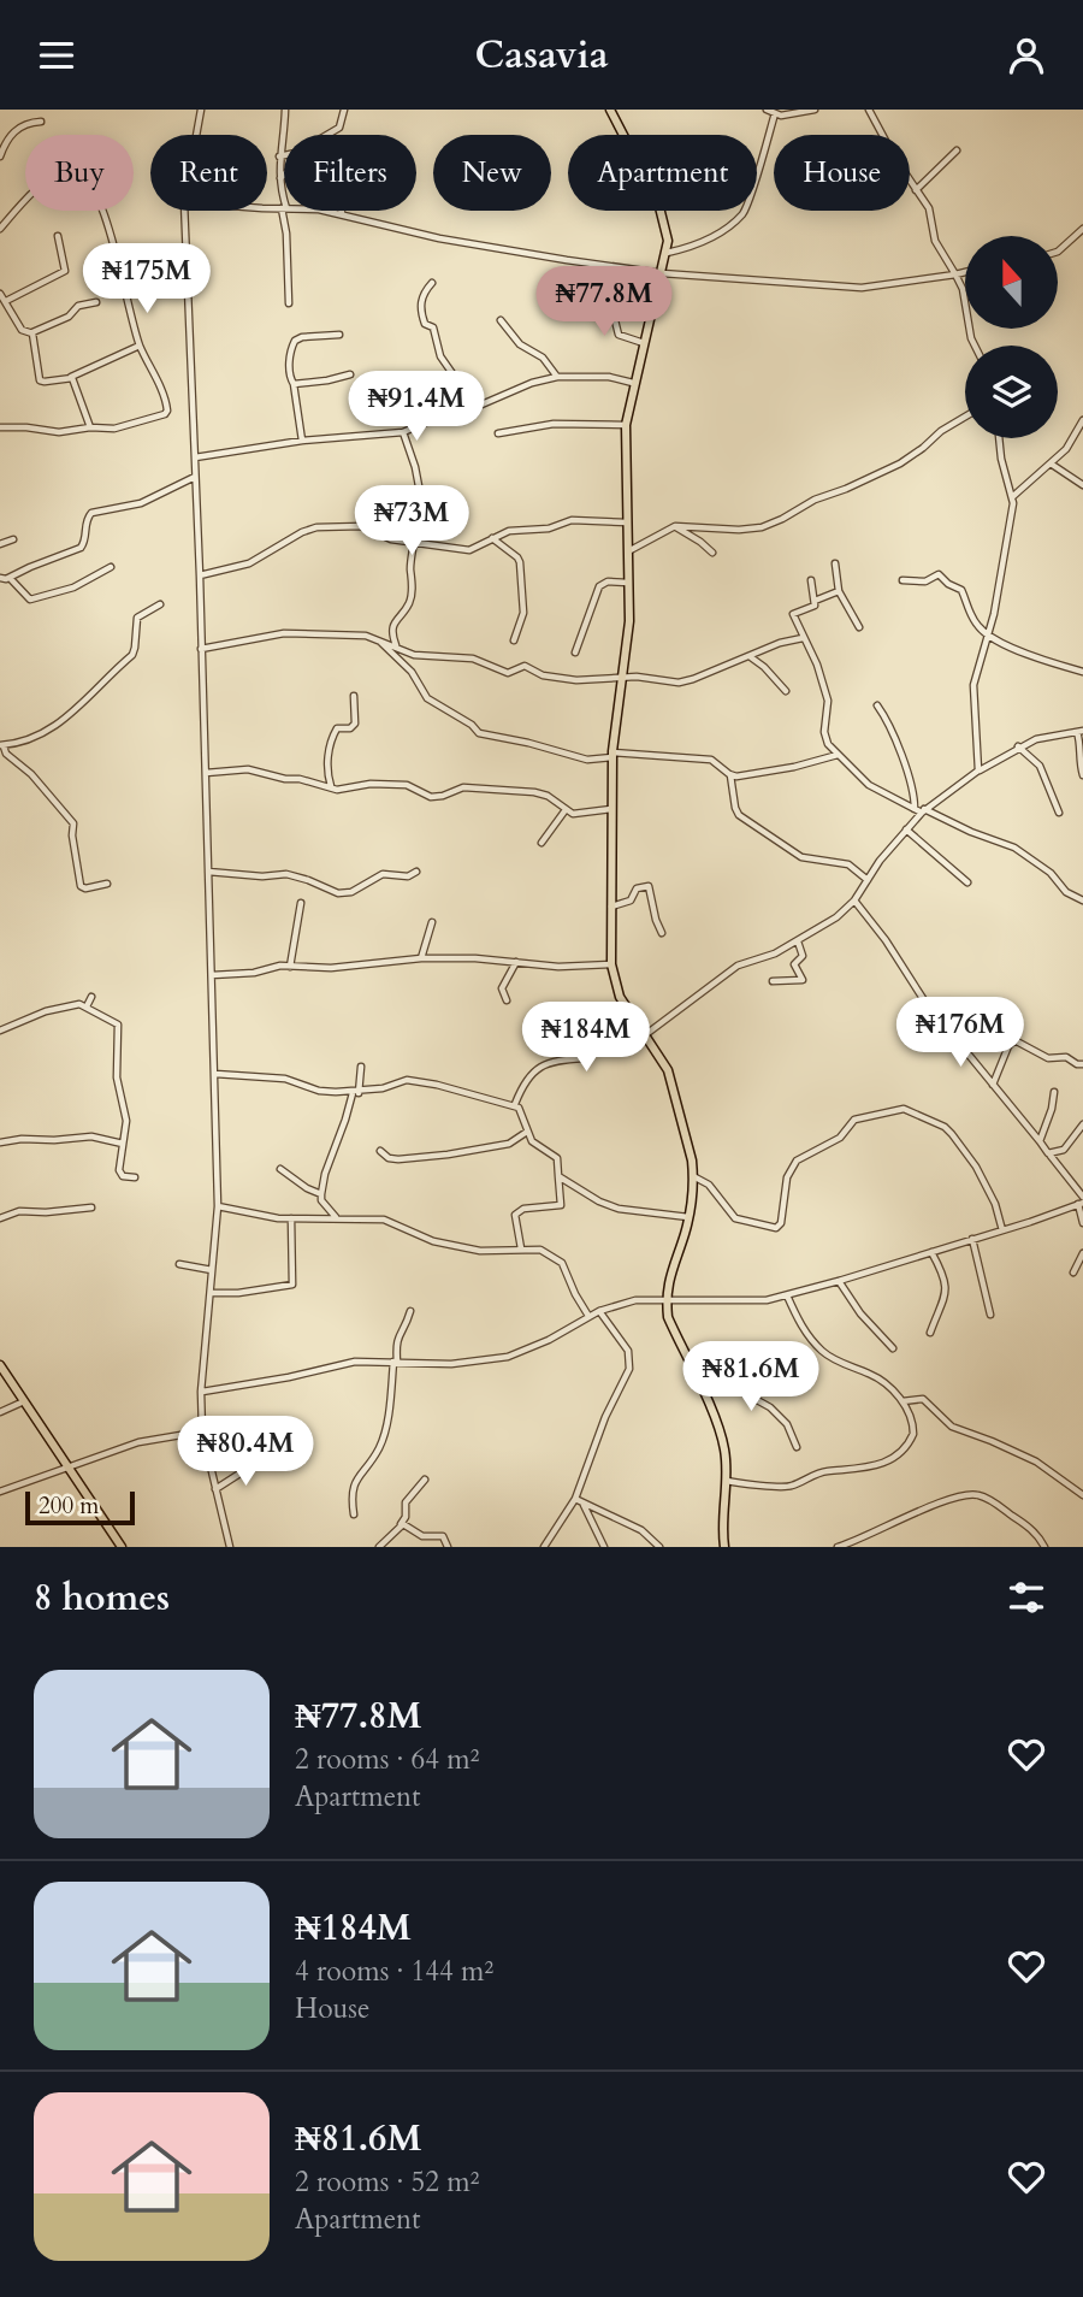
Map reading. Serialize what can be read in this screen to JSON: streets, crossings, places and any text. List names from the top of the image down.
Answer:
{
  "scale_bar": "200 m",
  "north": "top",
  "page": {
    "header": "Casavia",
    "chip": [
      "Buy",
      "Rent",
      "Filters",
      "New",
      "Apartment",
      "House"
    ],
    "price": [
      "₦175M",
      "₦77.8M",
      "₦91.4M",
      "₦73M",
      "₦176M",
      "₦184M",
      "₦81.6M",
      "₦80.4M"
    ],
    "scale": "200 m",
    "heading": "8 homes",
    "list": [
      {
        "name": "₦77.8M",
        "note": "2 rooms · 64 m² · Apartment"
      },
      {
        "name": "₦184M",
        "note": "4 rooms · 144 m² · House"
      },
      {
        "name": "₦81.6M",
        "note": "2 rooms · 52 m² · Apartment"
      }
    ]
  }
}
